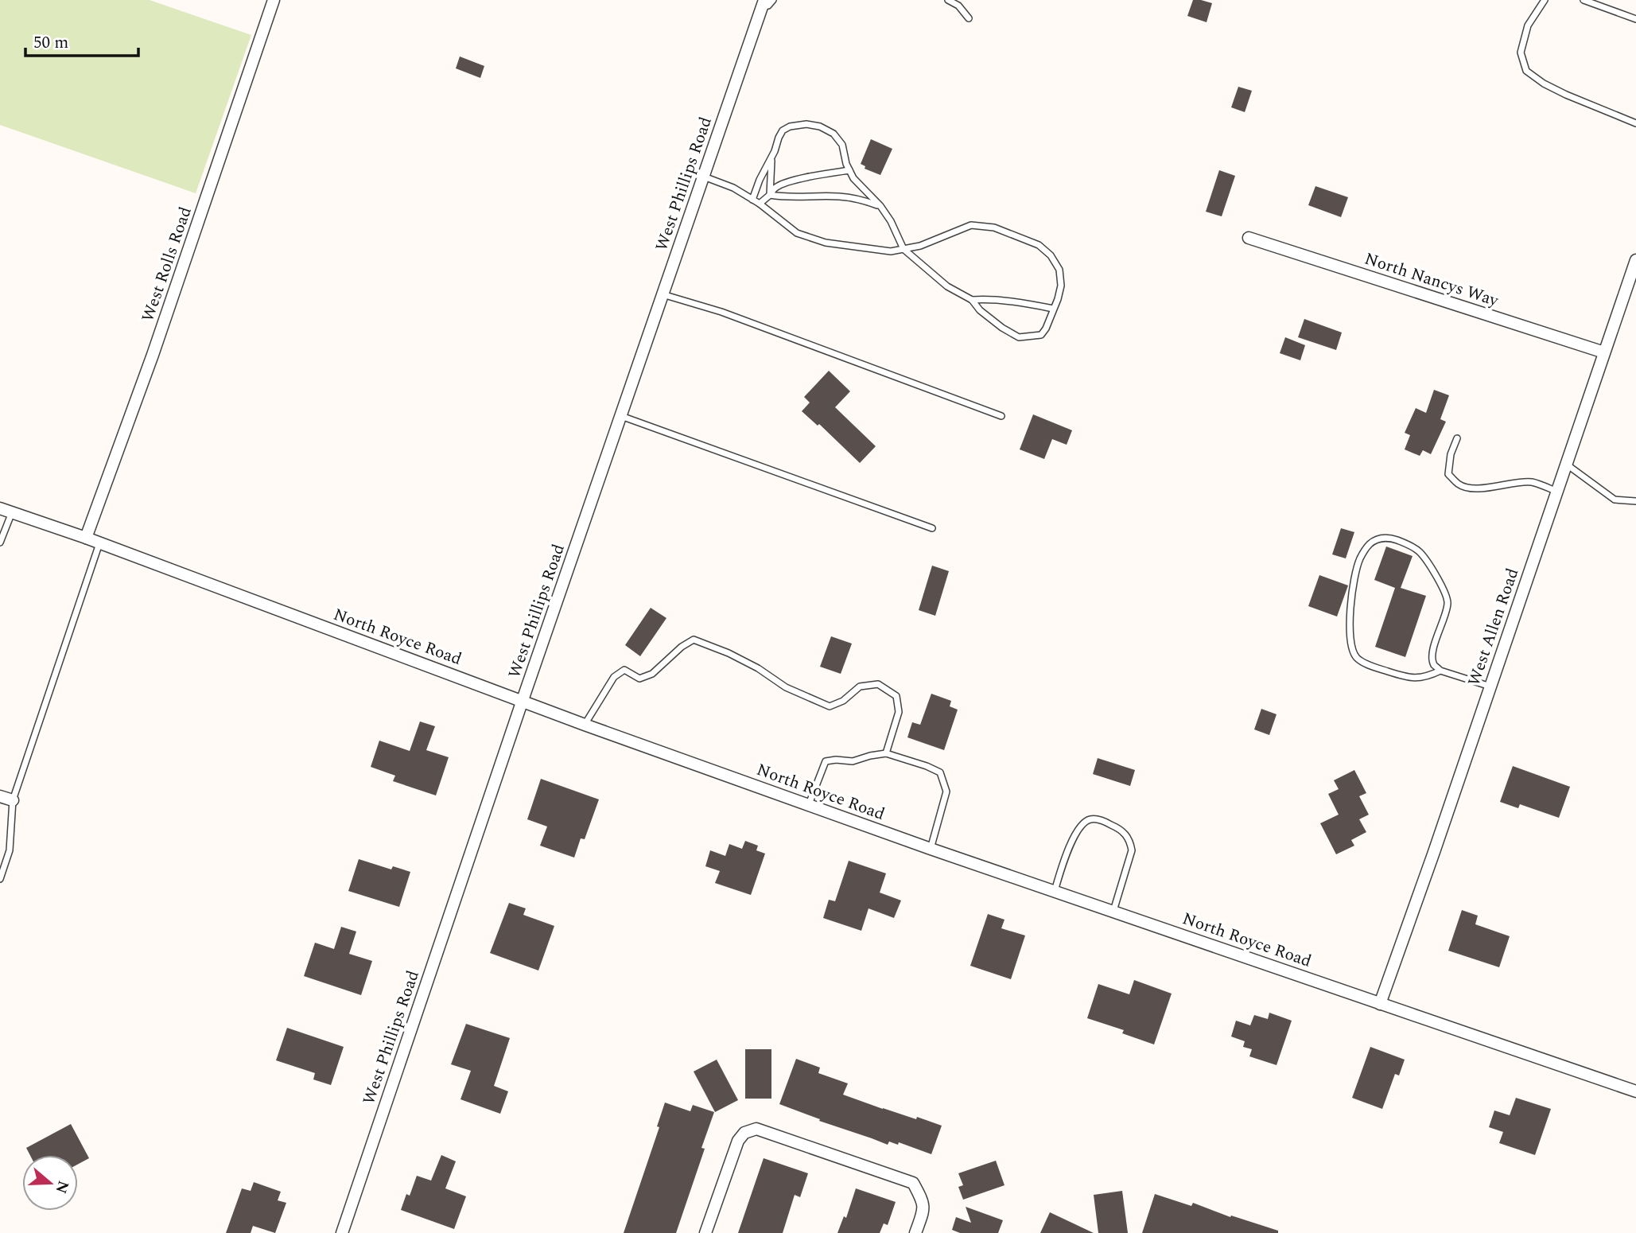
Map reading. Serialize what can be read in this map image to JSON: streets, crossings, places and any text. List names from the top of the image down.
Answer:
{
  "streets": {
    "street": [
      "West Phillips Road",
      "West Rolls Road",
      "North Nancys Way",
      "West Allen Road",
      "North Royce Road"
    ]
  },
  "crossings": [
    ["West Phillips Road", "North Royce Road"],
    ["West Rolls Road", "North Royce Road"],
    ["North Nancys Way", "West Allen Road"],
    ["West Allen Road", "North Royce Road"]
  ],
  "scale_bar": "50 m",
  "north": "right"
}
